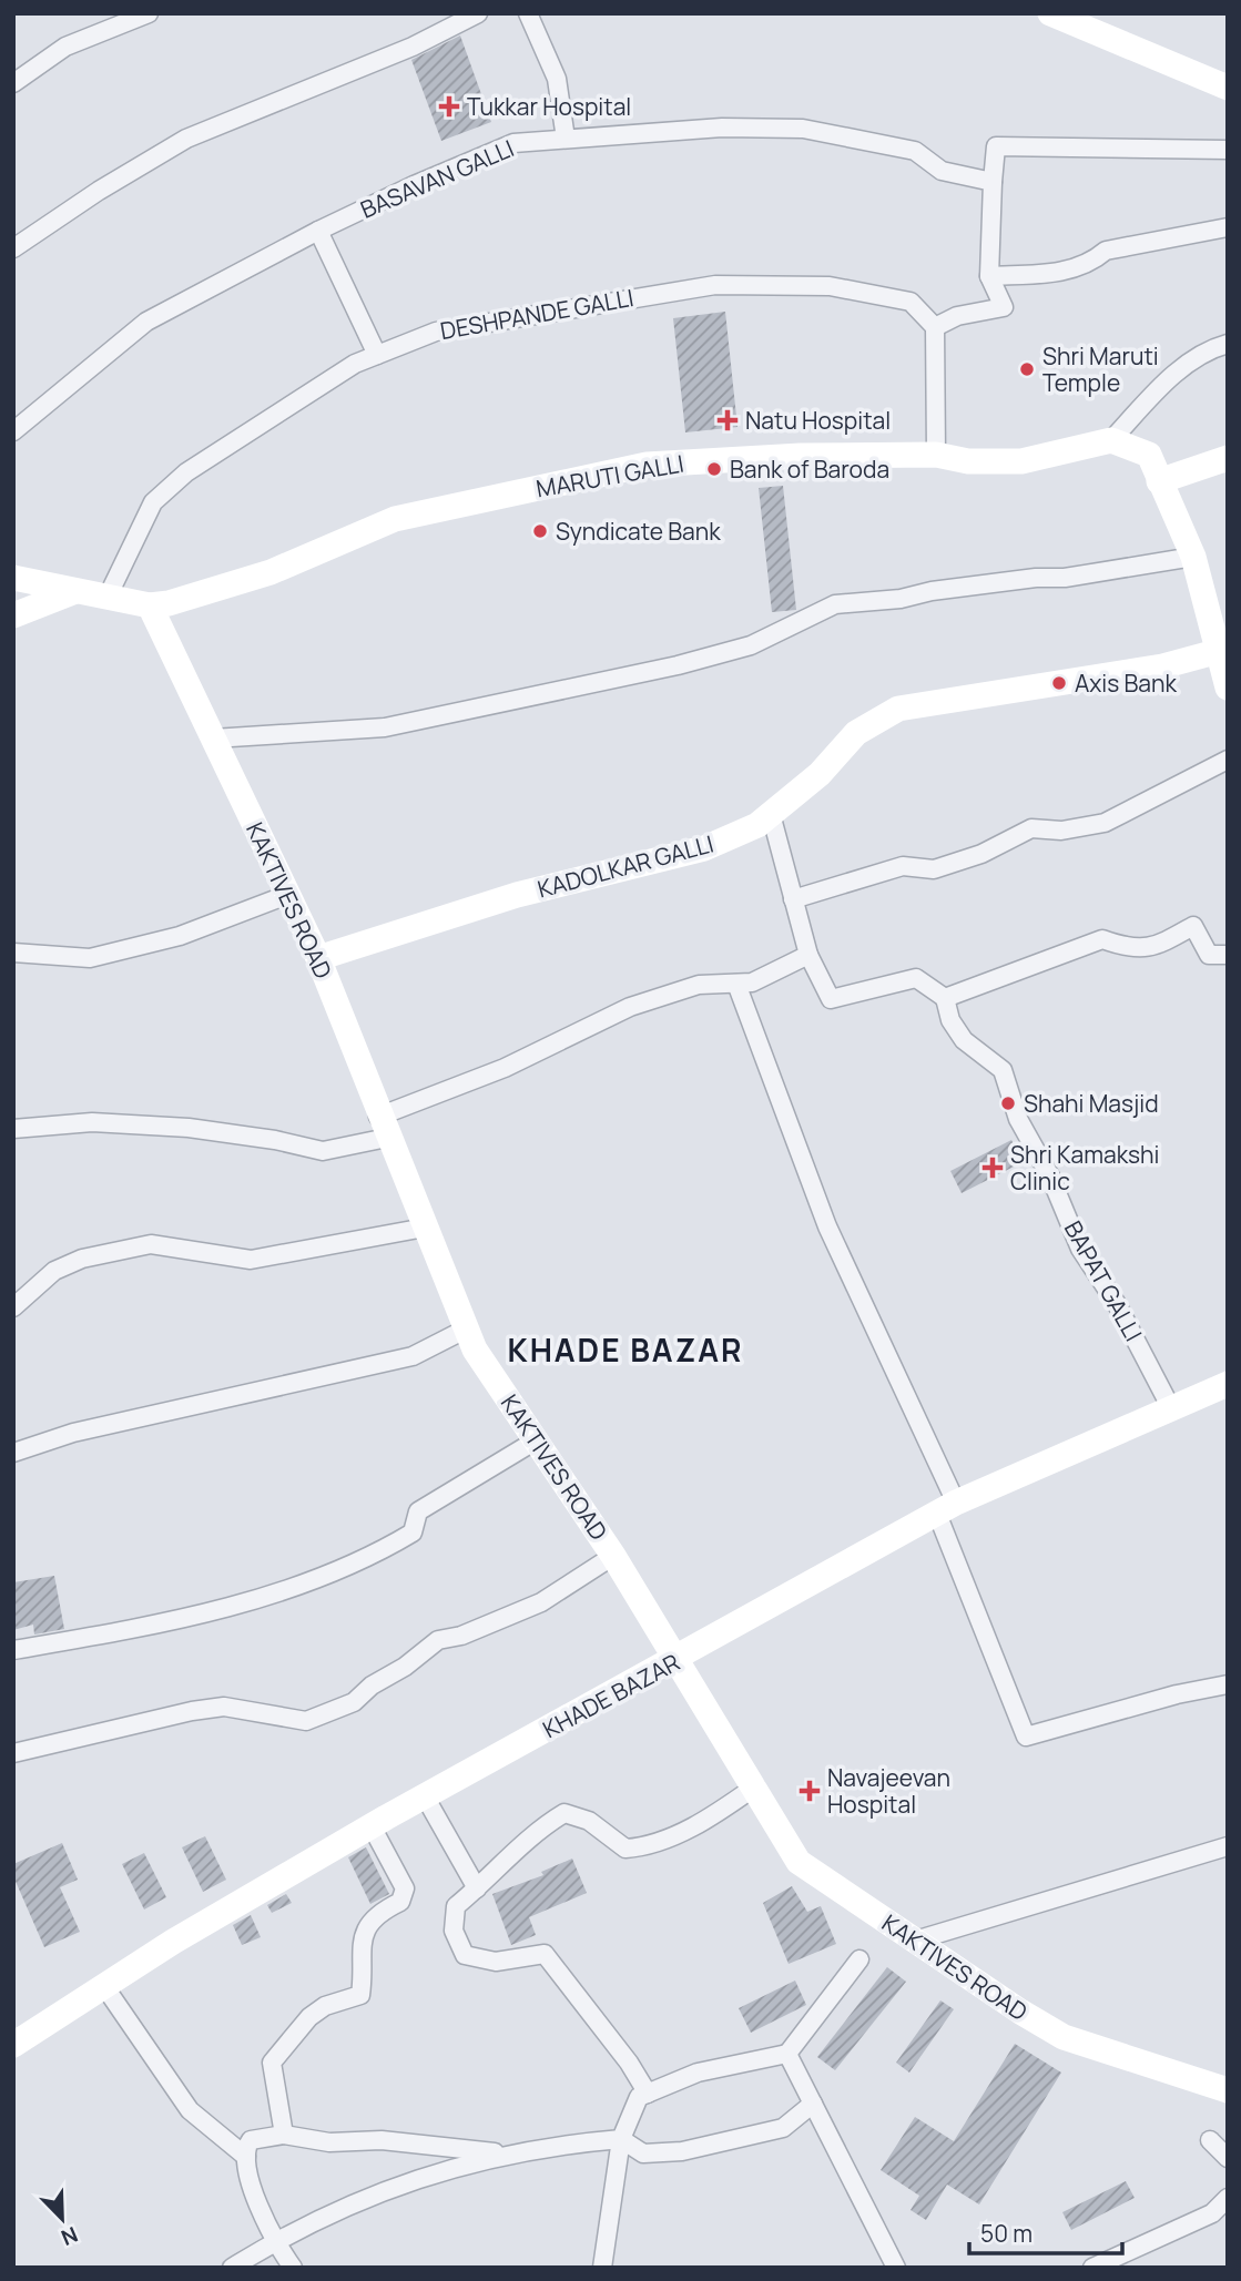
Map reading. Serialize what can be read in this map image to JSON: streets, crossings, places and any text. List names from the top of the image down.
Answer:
{
  "streets": {
    "main road": [
      "MARUTI GALLI",
      "KADOLKAR GALLI",
      "KAKTIVES ROAD",
      "KHADE BAZAR"
    ],
    "street": ["BASAVAN GALLI", "DESHPANDE GALLI", "BAPAT GALLI"]
  },
  "crossings": [
    ["MARUTI GALLI", "KAKTIVES ROAD"],
    ["KADOLKAR GALLI", "KAKTIVES ROAD"],
    ["KAKTIVES ROAD", "KHADE BAZAR"],
    ["BAPAT GALLI", "KHADE BAZAR"]
  ],
  "districts": ["KHADE BAZAR"],
  "places": {
    "health": [
      "Tukkar Hospital",
      "Natu Hospital",
      "Shri Kamakshi Clinic",
      "Navajeevan Hospital"
    ],
    "other": [
      "Shri Maruti Temple",
      "Bank of Baroda",
      "Syndicate Bank",
      "Axis Bank",
      "Shahi Masjid"
    ]
  },
  "scale_bar": "50 m",
  "north": "bottom right"
}
